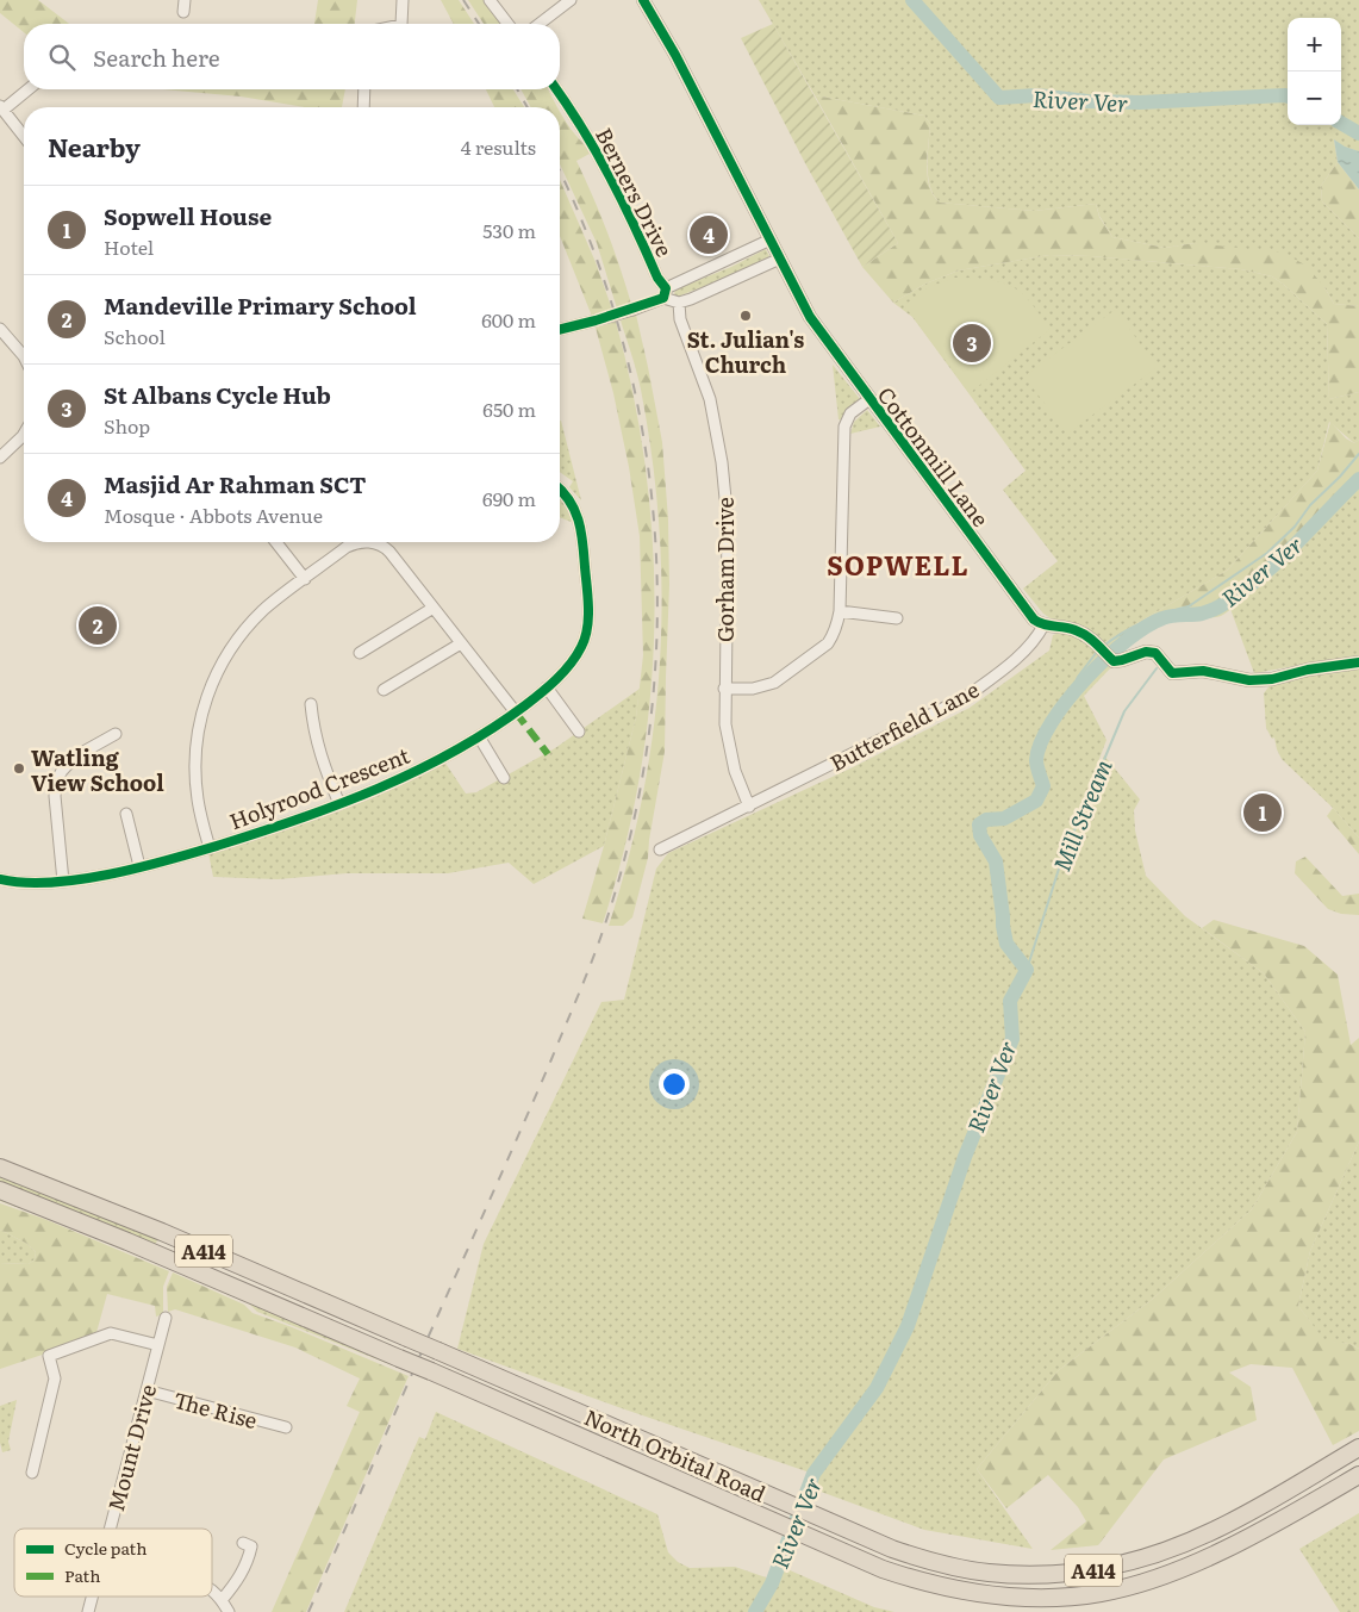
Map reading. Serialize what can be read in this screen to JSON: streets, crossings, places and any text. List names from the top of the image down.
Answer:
{
  "streets": {
    "highway": ["A414", "North Orbital Road"],
    "street": [
      "Berners Drive",
      "Cottonmill Lane",
      "Gorham Drive",
      "Butterfield Lane",
      "Holyrood Crescent",
      "The Rise",
      "Mount Drive"
    ]
  },
  "crossings": [
    ["Cottonmill Lane", "Butterfield Lane"],
    ["Gorham Drive", "Butterfield Lane"],
    ["The Rise", "Mount Drive"]
  ],
  "districts": ["SOPWELL"],
  "water": ["River Ver", "Mill Stream"],
  "places": ["St. Julian's Church", "Watling View School"],
  "legend": ["Cycle path", "Path"],
  "page": {
    "map_buttons": ["+", "−"],
    "search": "Search here",
    "heading": ["Nearby", "4 results"],
    "list": [
      {
        "mark": "1",
        "name": "Sopwell House",
        "note": "Hotel",
        "value": "530 m"
      },
      {
        "mark": "2",
        "name": "Mandeville Primary School",
        "note": "School",
        "value": "600 m"
      },
      {
        "mark": "3",
        "name": "St Albans Cycle Hub",
        "note": "Shop",
        "value": "650 m"
      },
      {
        "mark": "4",
        "name": "Masjid Ar Rahman SCT",
        "note": "Mosque · Abbots Avenue",
        "value": "690 m"
      }
    ],
    "pins": [
      "4",
      "3",
      "2",
      "1"
    ]
  }
}
